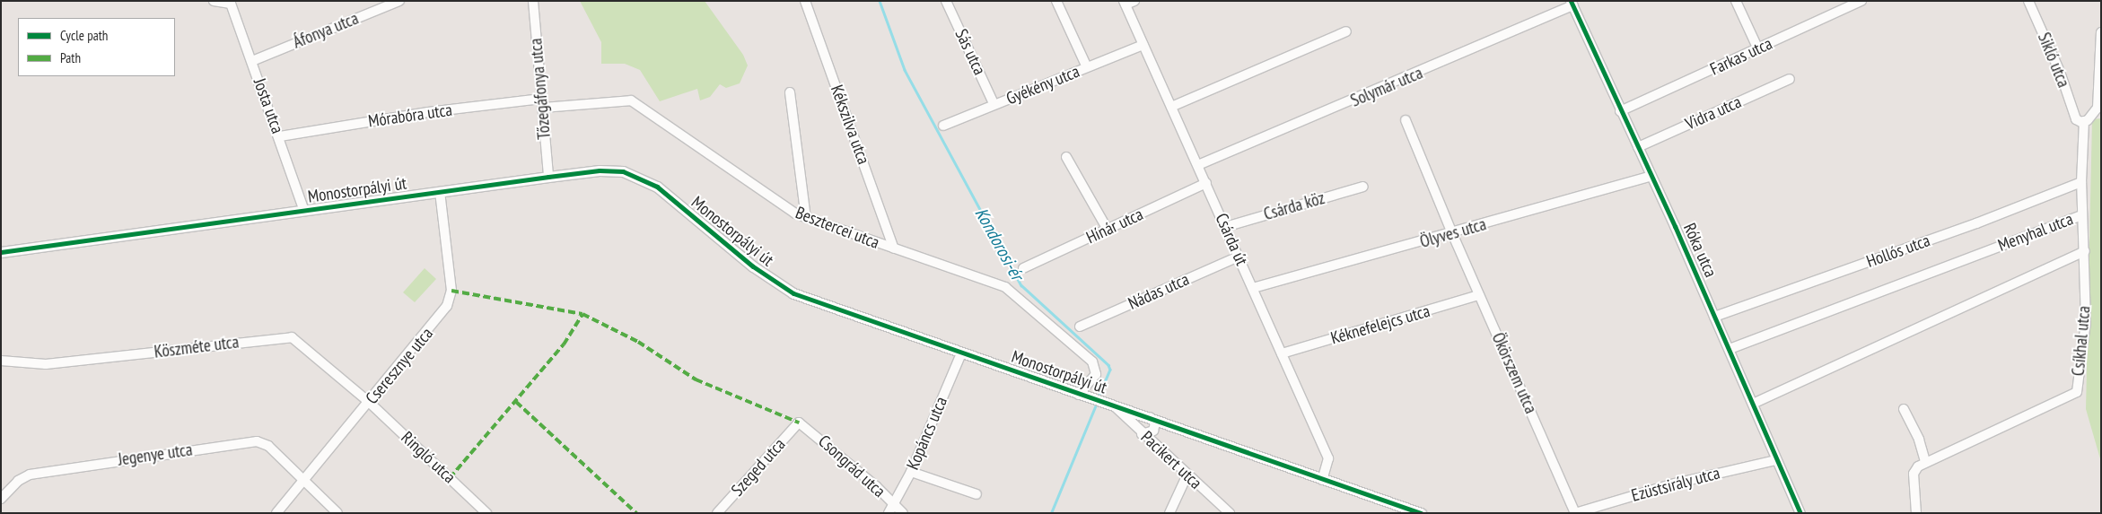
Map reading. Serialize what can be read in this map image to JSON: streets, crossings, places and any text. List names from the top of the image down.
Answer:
{
  "streets": {
    "street": [
      "Áfonya utca",
      "Sás utca",
      "Farkas utca",
      "Sikló utca",
      "Gyékény utca",
      "Solymár utca",
      "Tőzegáfonya utca",
      "Josta utca",
      "Vidra utca",
      "Mórabóra utca",
      "Kékszilva utca",
      "Monostorpályi út",
      "Csárda köz",
      "Hínár utca",
      "Besztercei utca",
      "Menyhal utca",
      "Ölyves utca",
      "Csárda út",
      "Róka utca",
      "Hollós utca",
      "Nádas utca",
      "Kéknefelejcs utca",
      "Csíkhal utca",
      "Köszméte utca",
      "Cseresznye utca",
      "Ökörszem utca",
      "Kopáncs utca",
      "Jegenye utca",
      "Ringló utca",
      "Pacikert utca",
      "Csongrád utca",
      "Szeged utca",
      "Ezüstsirály utca"
    ]
  },
  "crossings": [
    ["Áfonya utca", "Josta utca"],
    ["Sás utca", "Gyékény utca"],
    ["Farkas utca", "Róka utca"],
    ["Sikló utca", "Csíkhal utca"],
    ["Gyékény utca", "Csárda út"],
    ["Solymár utca", "Csárda út"],
    ["Solymár utca", "Róka utca"],
    ["Tőzegáfonya utca", "Mórabóra utca"],
    ["Tőzegáfonya utca", "Monostorpályi út"],
    ["Tőzegáfonya utca", "Besztercei utca"],
    ["Josta utca", "Mórabóra utca"],
    ["Josta utca", "Monostorpályi út"],
    ["Vidra utca", "Róka utca"],
    ["Mórabóra utca", "Besztercei utca"],
    ["Kékszilva utca", "Besztercei utca"],
    ["Monostorpályi út", "Besztercei utca"],
    ["Monostorpályi út", "Csárda út"],
    ["Monostorpályi út", "Cseresznye utca"],
    ["Monostorpályi út", "Kopáncs utca"],
    ["Monostorpályi út", "Pacikert utca"],
    ["Csárda köz", "Csárda út"],
    ["Hínár utca", "Csárda út"],
    ["Menyhal utca", "Róka utca"],
    ["Menyhal utca", "Csíkhal utca"],
    ["Ölyves utca", "Csárda út"],
    ["Ölyves utca", "Róka utca"],
    ["Ölyves utca", "Ökörszem utca"],
    ["Csárda út", "Nádas utca"],
    ["Csárda út", "Kéknefelejcs utca"],
    ["Róka utca", "Hollós utca"],
    ["Róka utca", "Ezüstsirály utca"],
    ["Hollós utca", "Csíkhal utca"],
    ["Kéknefelejcs utca", "Ökörszem utca"],
    ["Köszméte utca", "Cseresznye utca"],
    ["Köszméte utca", "Ringló utca"],
    ["Cseresznye utca", "Jegenye utca"],
    ["Cseresznye utca", "Ringló utca"],
    ["Ökörszem utca", "Ezüstsirály utca"],
    ["Kopáncs utca", "Csongrád utca"],
    ["Csongrád utca", "Szeged utca"]
  ],
  "water": ["Kondorosi-ér"],
  "legend": ["Cycle path", "Path"]
}
